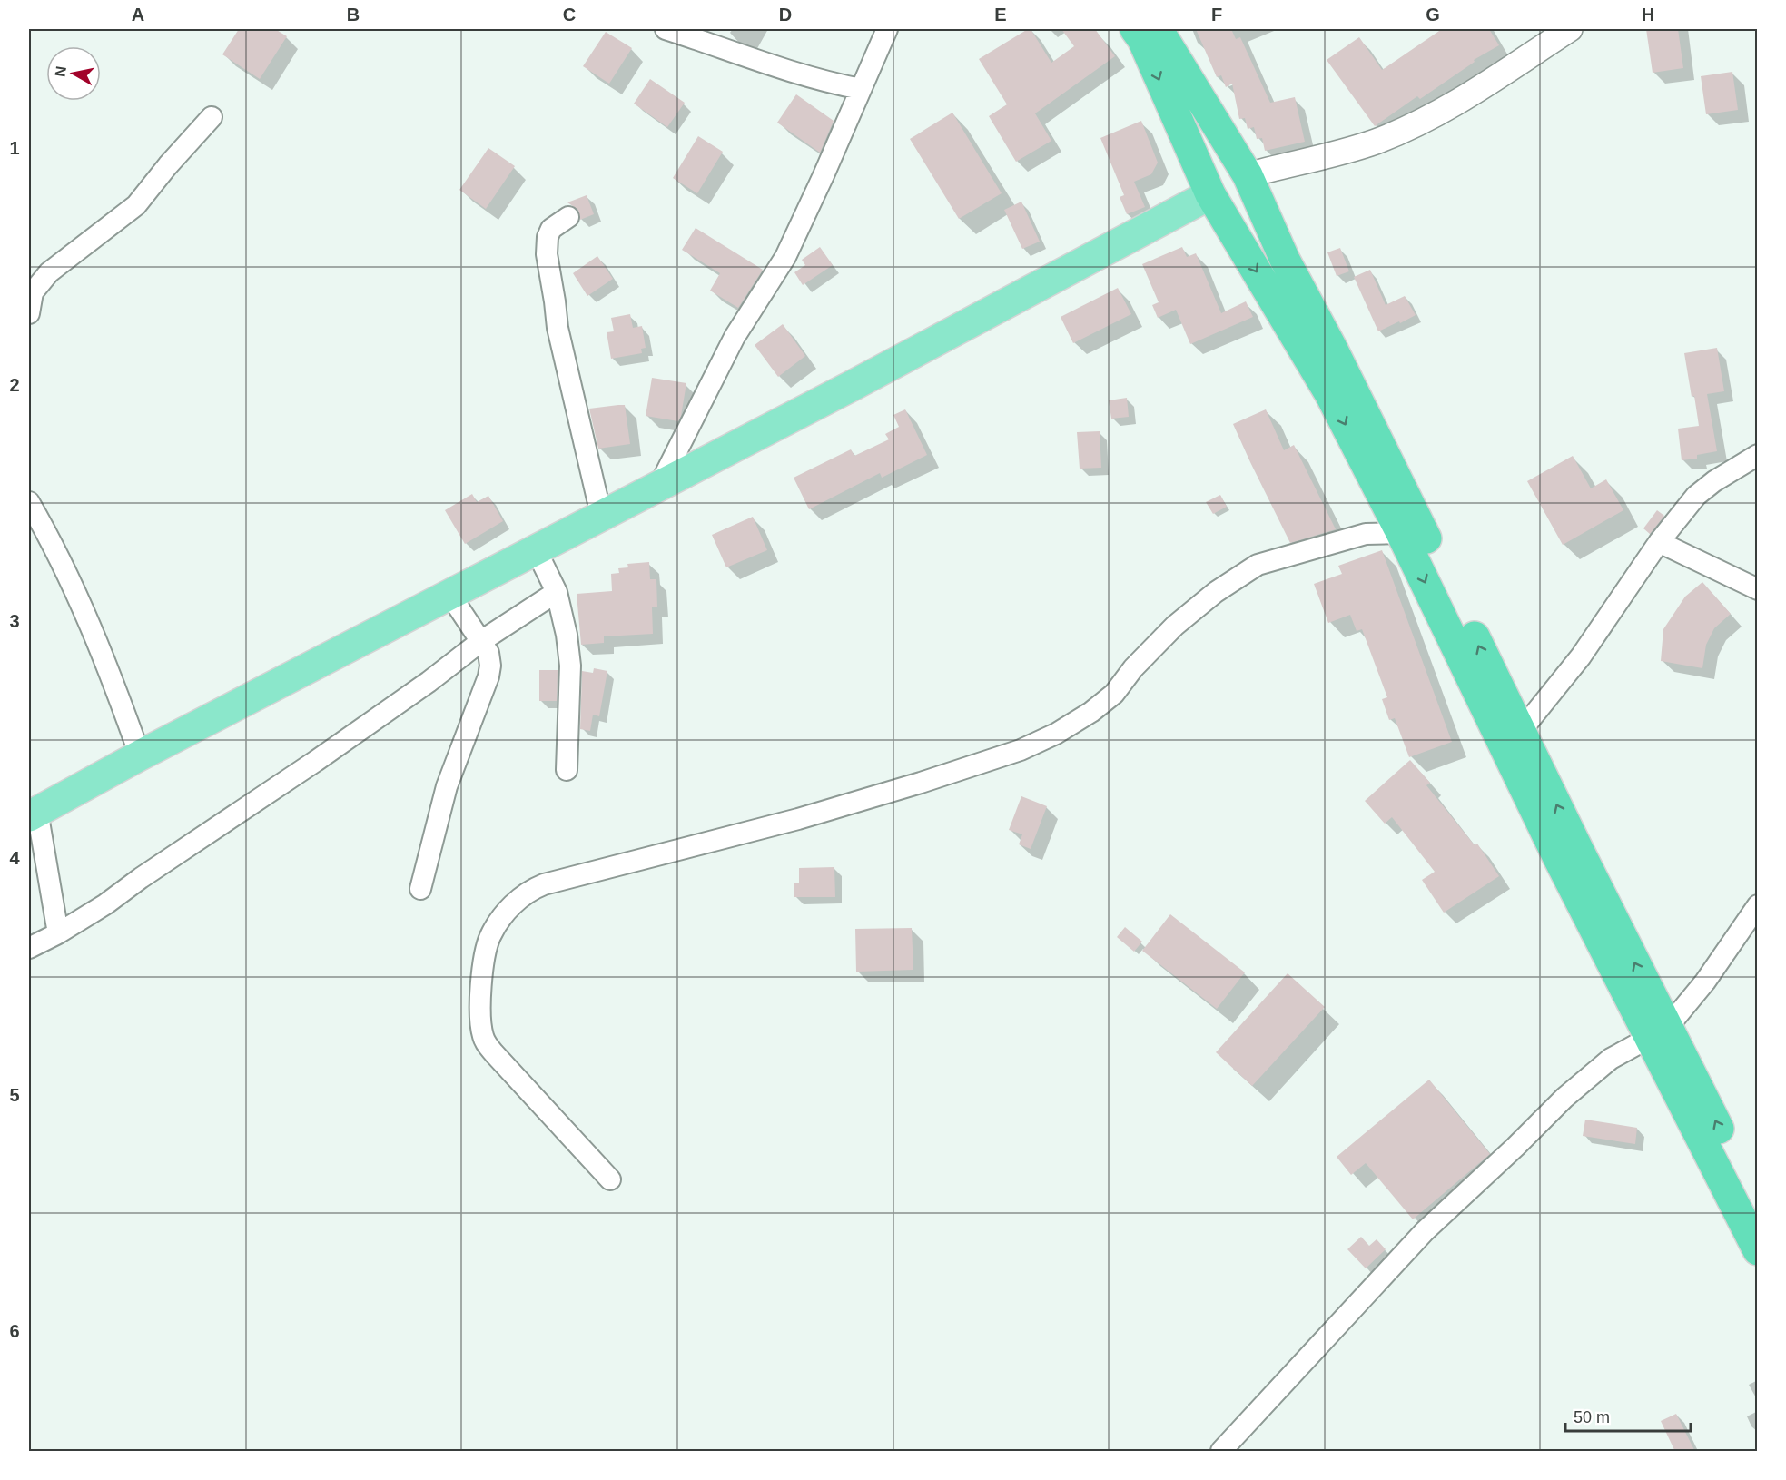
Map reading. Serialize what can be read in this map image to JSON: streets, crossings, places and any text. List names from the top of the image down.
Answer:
{
  "scale_bar": "50 m",
  "north": "left",
  "grid": {
    "columns": [
      "A",
      "B",
      "C",
      "D",
      "E",
      "F",
      "G",
      "H"
    ],
    "rows": [
      "1",
      "2",
      "3",
      "4",
      "5",
      "6"
    ]
  }
}
